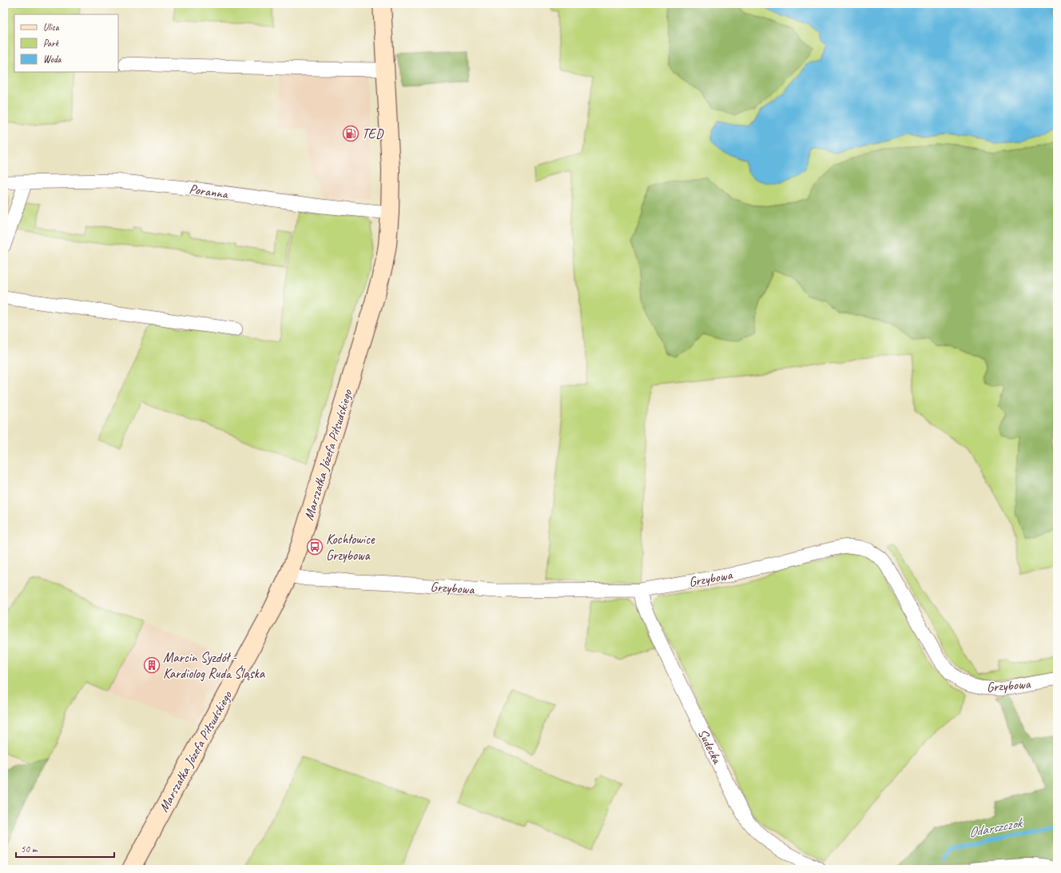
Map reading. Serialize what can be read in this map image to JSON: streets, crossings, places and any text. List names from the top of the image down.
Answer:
{
  "streets": {
    "street": [
      "Poranna",
      "Marszałka Józefa Piłsudskiego",
      "Grzybowa",
      "Sudecka"
    ]
  },
  "crossings": [
    ["Poranna", "Marszałka Józefa Piłsudskiego"],
    ["Marszałka Józefa Piłsudskiego", "Grzybowa"],
    ["Grzybowa", "Sudecka"]
  ],
  "water": ["Odarszczok"],
  "places": {
    "fuel station": ["TED"],
    "bus stop": ["Kochłowice Grzybowa"],
    "building": ["Marcin Syzdół - Kardiolog Ruda Śląska"]
  },
  "legend": ["Ulica", "Park", "Woda"],
  "scale_bar": "50 m"
}
